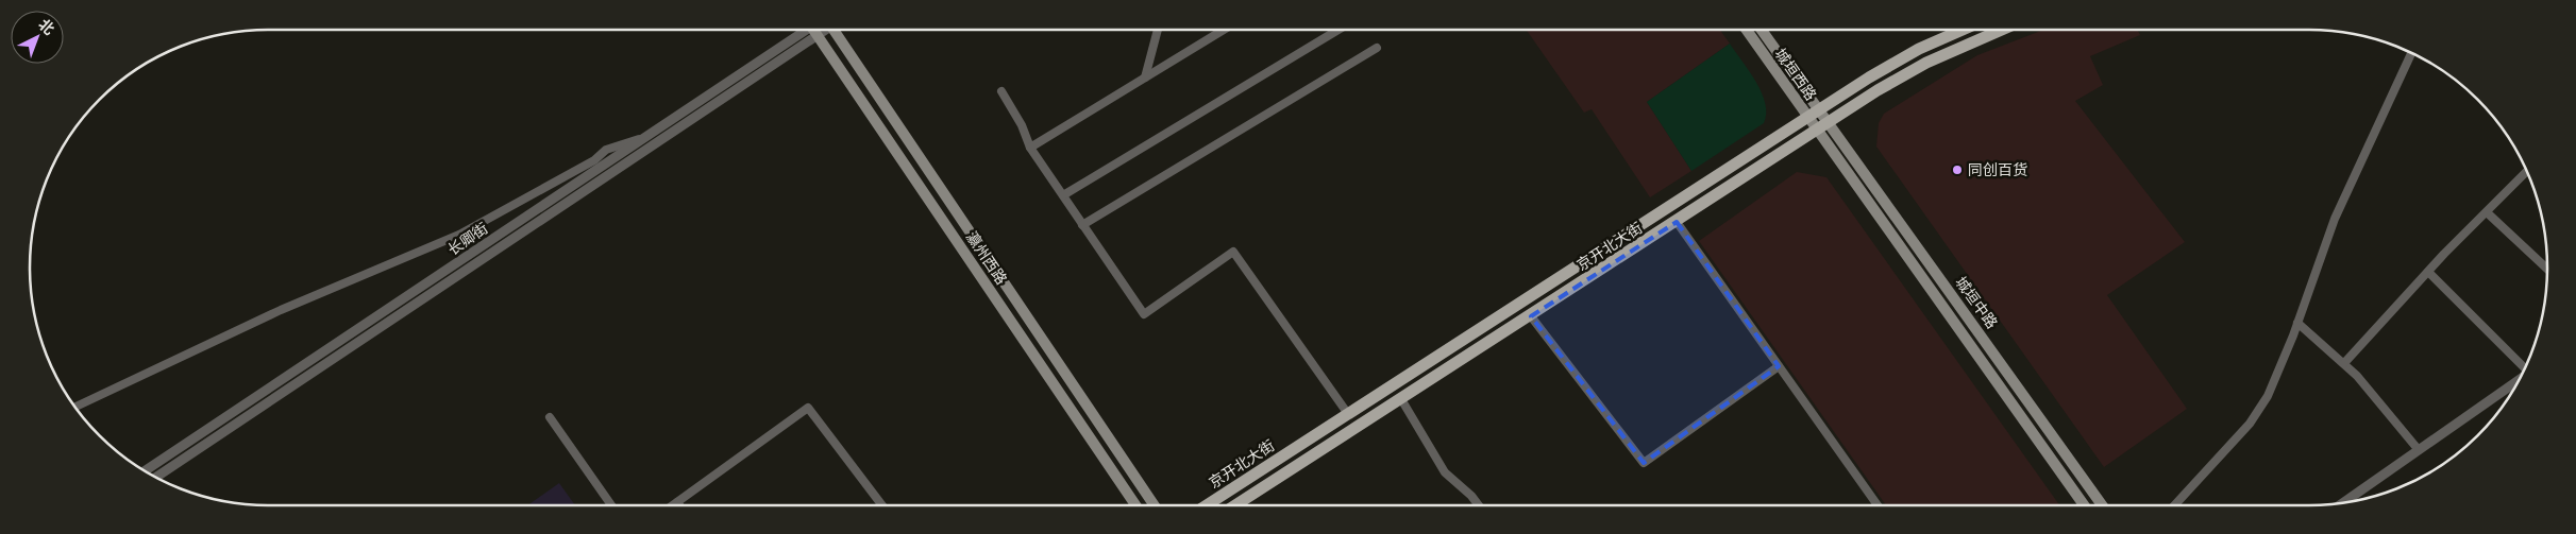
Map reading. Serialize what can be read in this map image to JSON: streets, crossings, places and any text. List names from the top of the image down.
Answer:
{
  "streets": {
    "main road": [
      "城垣西路",
      "京开北大街",
      "瀛州西路",
      "城垣中路"
    ],
    "street": ["长卿街"]
  },
  "crossings": [
    ["城垣西路", "京开北大街"],
    ["城垣西路", "城垣中路"],
    ["京开北大街", "城垣中路"]
  ],
  "places": ["同创百货"],
  "north": "top right"
}
